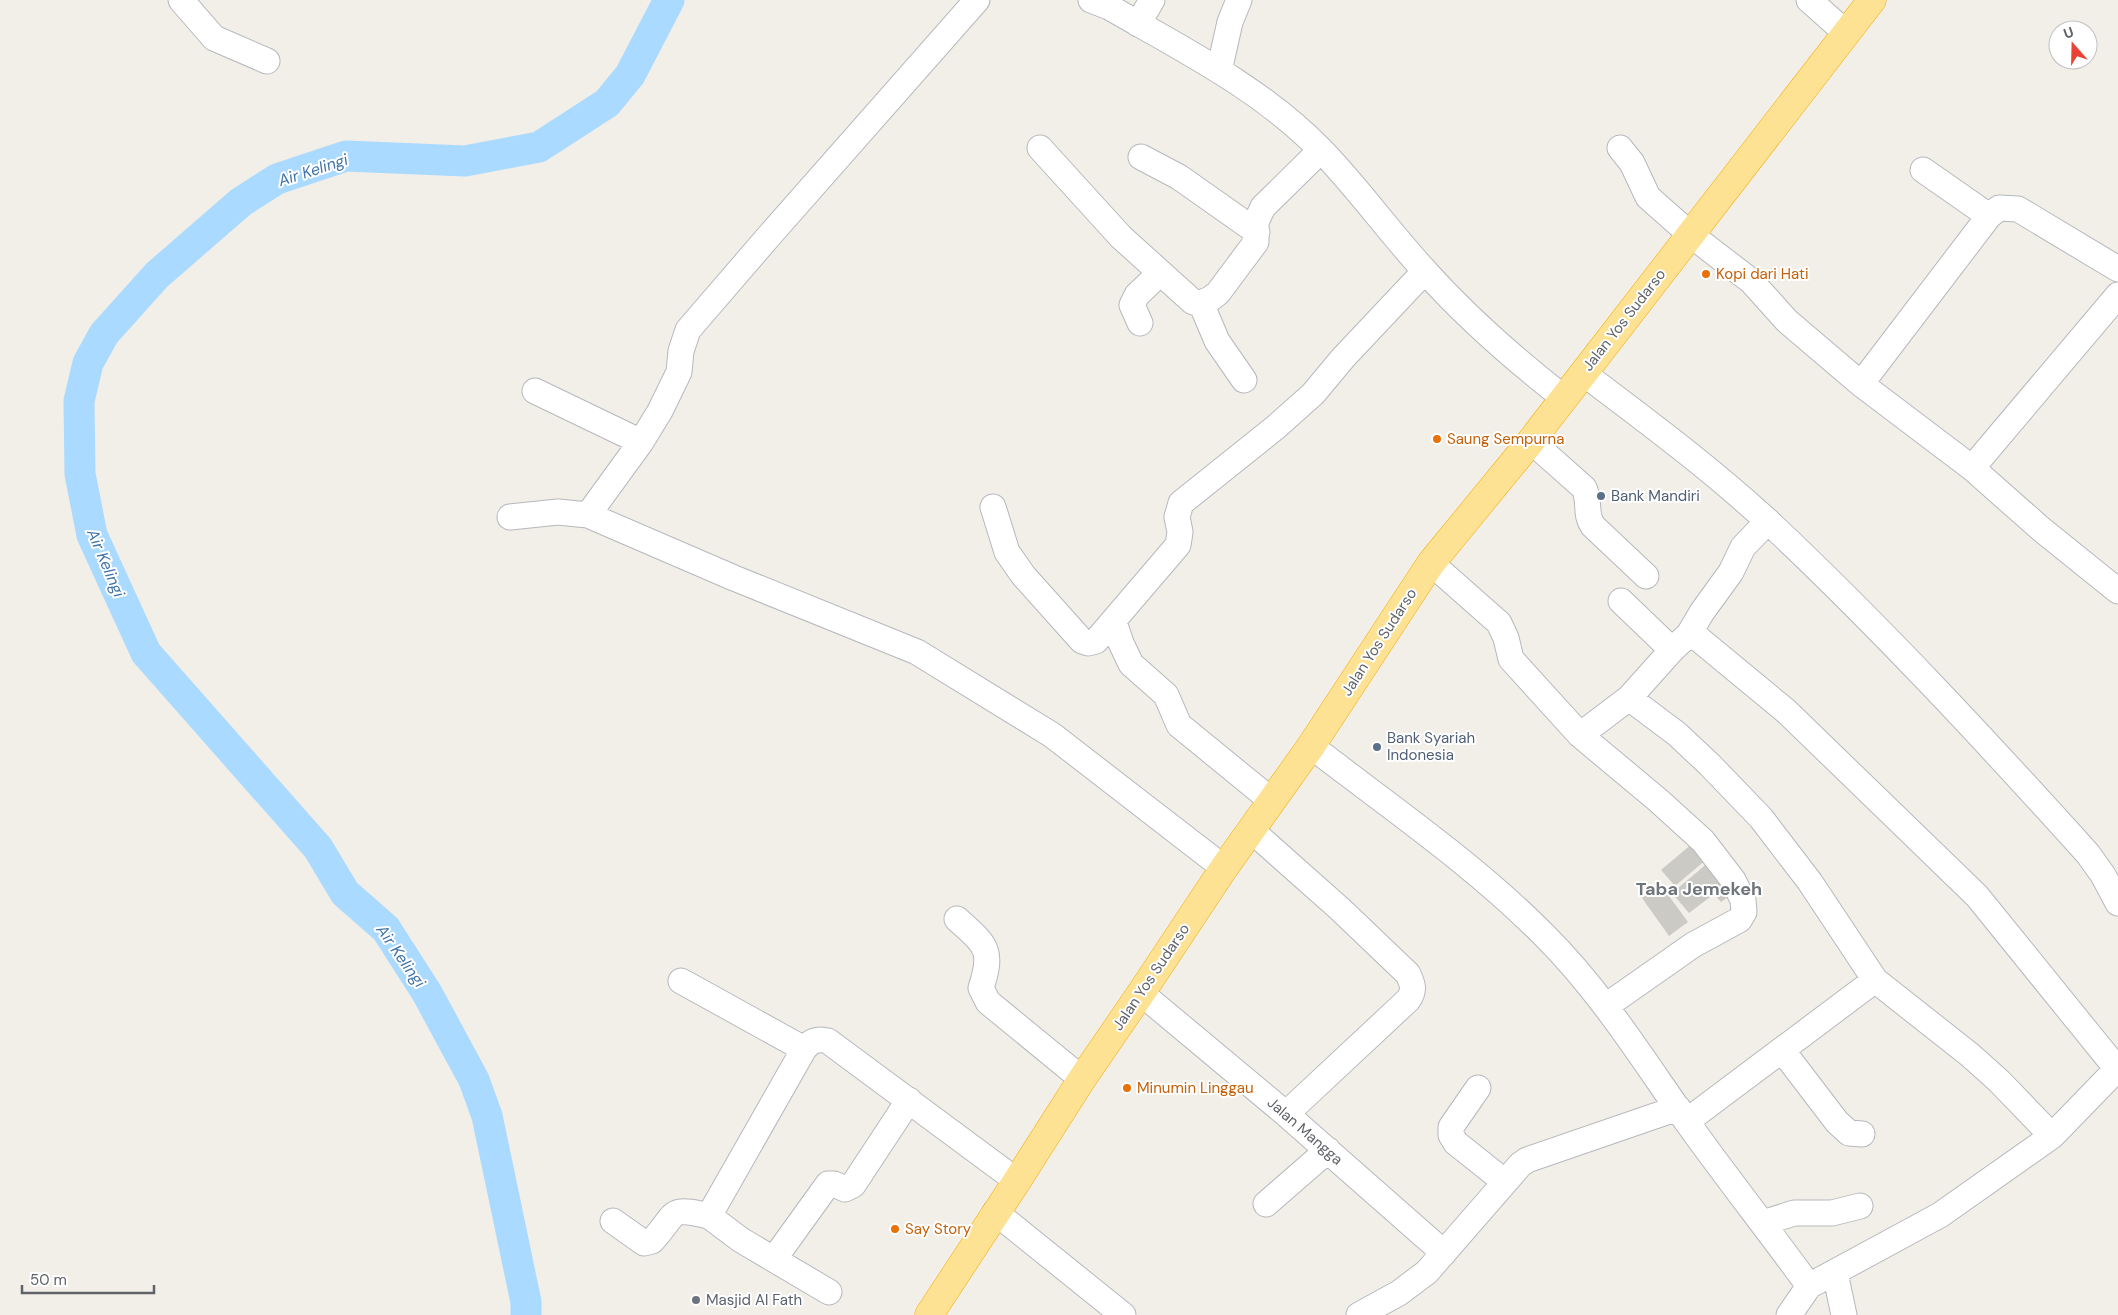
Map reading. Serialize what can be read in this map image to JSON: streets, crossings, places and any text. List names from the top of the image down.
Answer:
{
  "streets": {
    "highway": ["Jalan Yos Sudarso"],
    "street": ["Jalan Mangga"]
  },
  "crossings": [
    ["Jalan Yos Sudarso", "Jalan Mangga"]
  ],
  "districts": ["Taba Jemekeh"],
  "water": ["Air Kelingi"],
  "places": [
    "Kopi dari Hati",
    "Saung Sempurna",
    "Bank Mandiri",
    "Bank Syariah Indonesia",
    "Minumin Linggau",
    "Say Story",
    "Masjid Al Fath"
  ],
  "scale_bar": "50 m",
  "north": "top"
}
